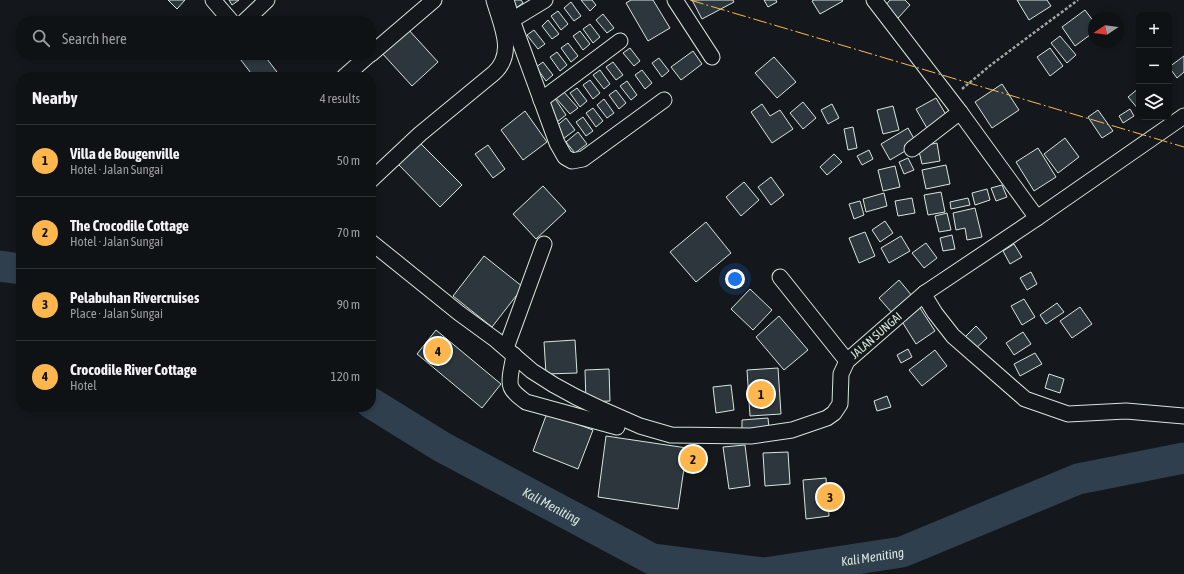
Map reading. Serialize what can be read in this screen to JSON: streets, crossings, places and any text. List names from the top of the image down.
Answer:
{
  "streets": {
    "street": ["JALAN SUNGAI"]
  },
  "water": ["Kali Meniting"],
  "north": "left",
  "page": {
    "map_buttons": ["+", "−"],
    "search": "Search here",
    "heading": ["Nearby", "4 results"],
    "list": [
      {
        "mark": "1",
        "name": "Villa de Bougenville",
        "note": "Hotel · Jalan Sungai",
        "value": "50 m"
      },
      {
        "mark": "2",
        "name": "The Crocodile Cottage",
        "note": "Hotel · Jalan Sungai",
        "value": "70 m"
      },
      {
        "mark": "3",
        "name": "Pelabuhan Rivercruises",
        "note": "Place · Jalan Sungai",
        "value": "90 m"
      },
      {
        "mark": "4",
        "name": "Crocodile River Cottage",
        "note": "Hotel",
        "value": "120 m"
      }
    ],
    "pins": [
      "4",
      "1",
      "2",
      "3"
    ]
  }
}
